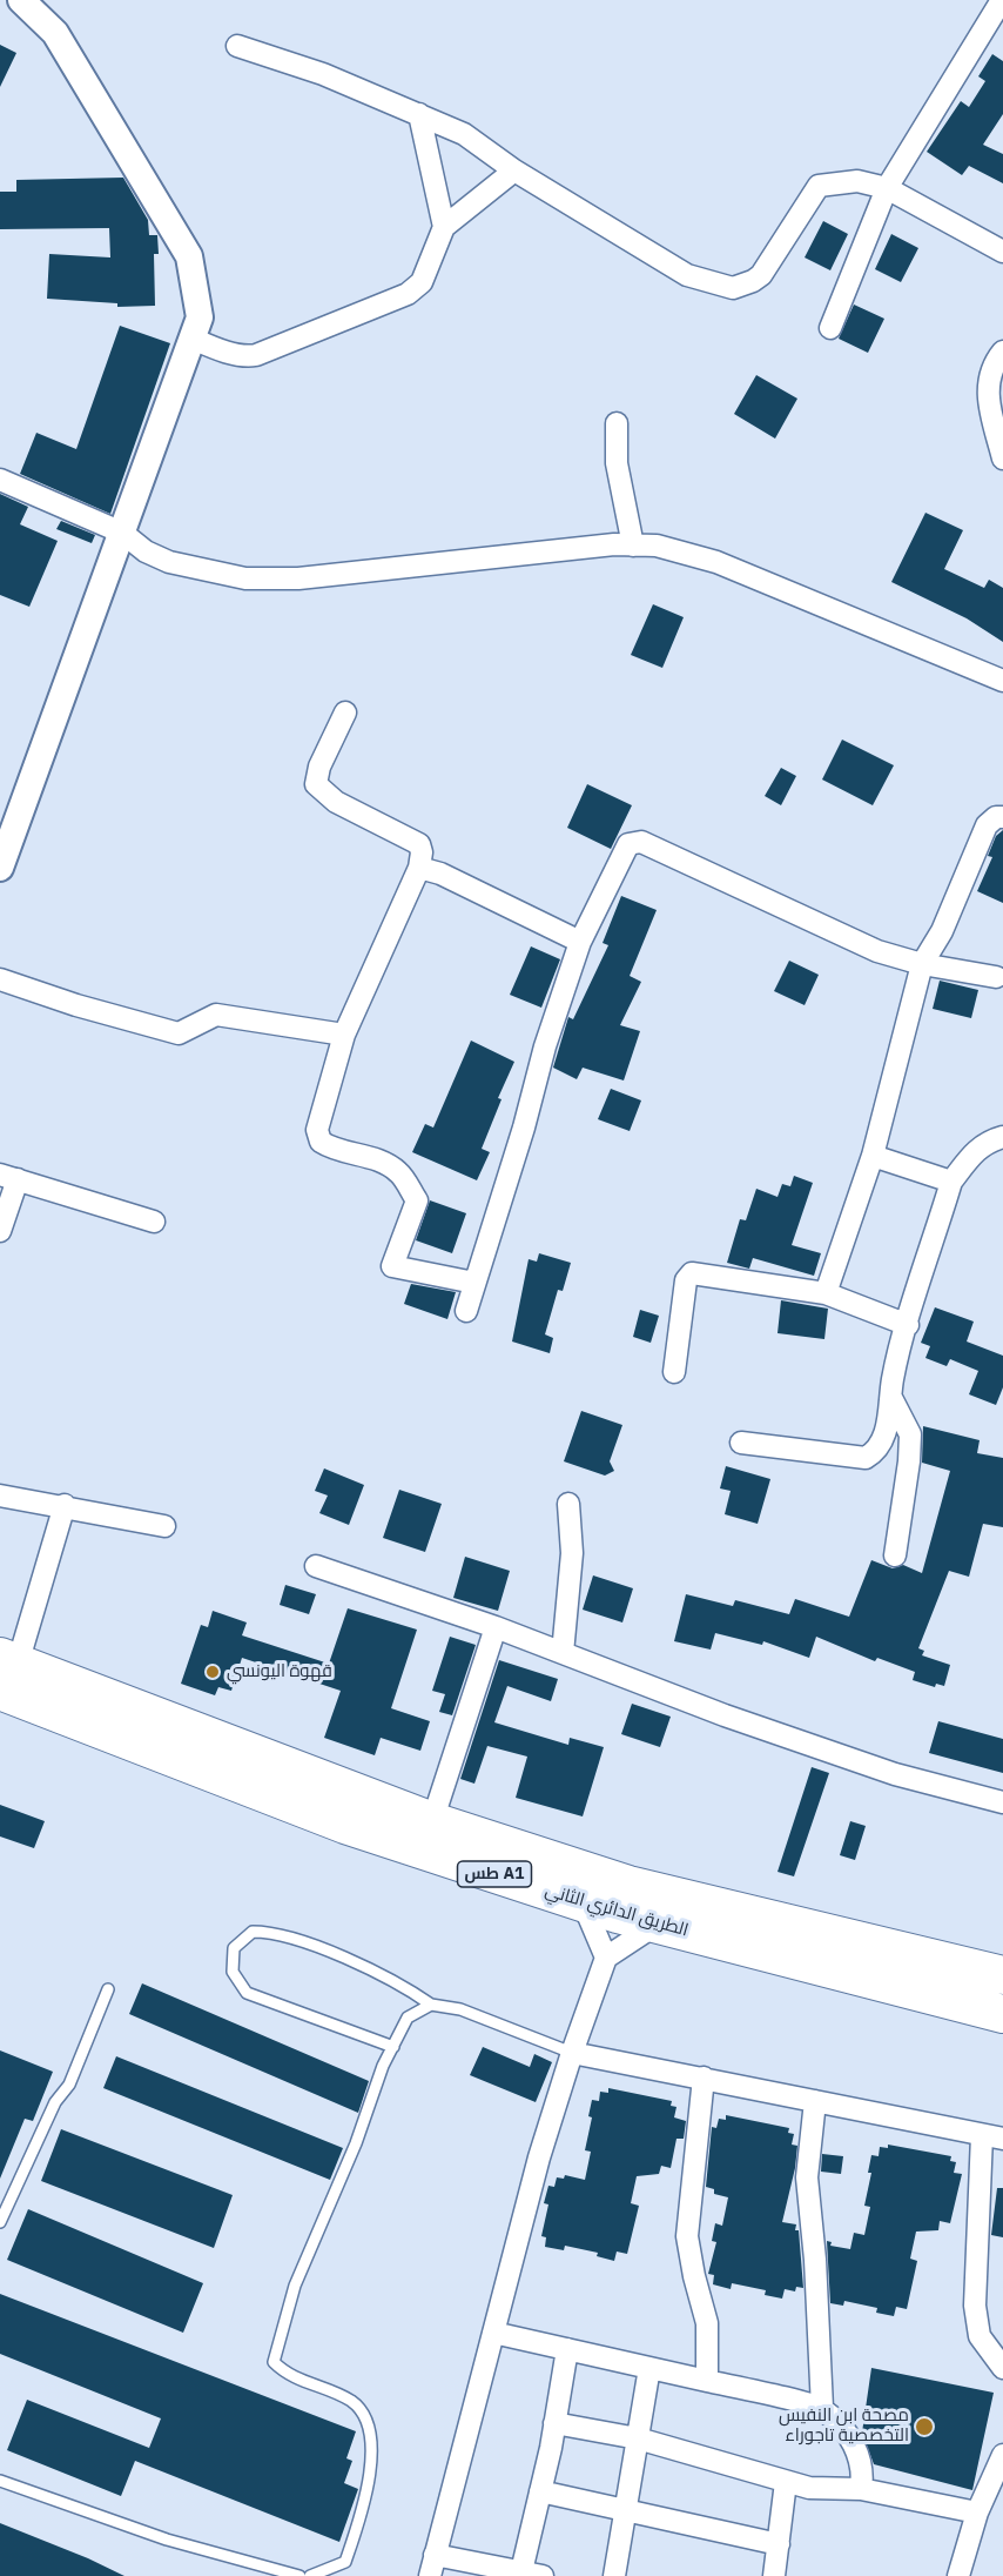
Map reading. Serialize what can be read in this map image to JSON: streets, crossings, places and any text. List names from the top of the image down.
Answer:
{
  "streets": {
    "highway": ["طس A1", "الطريق الدائري الثاني"]
  },
  "places": ["قهوة اليونسي", "مصحة ابن النفيس التخصصية تاجوراء"]
}
